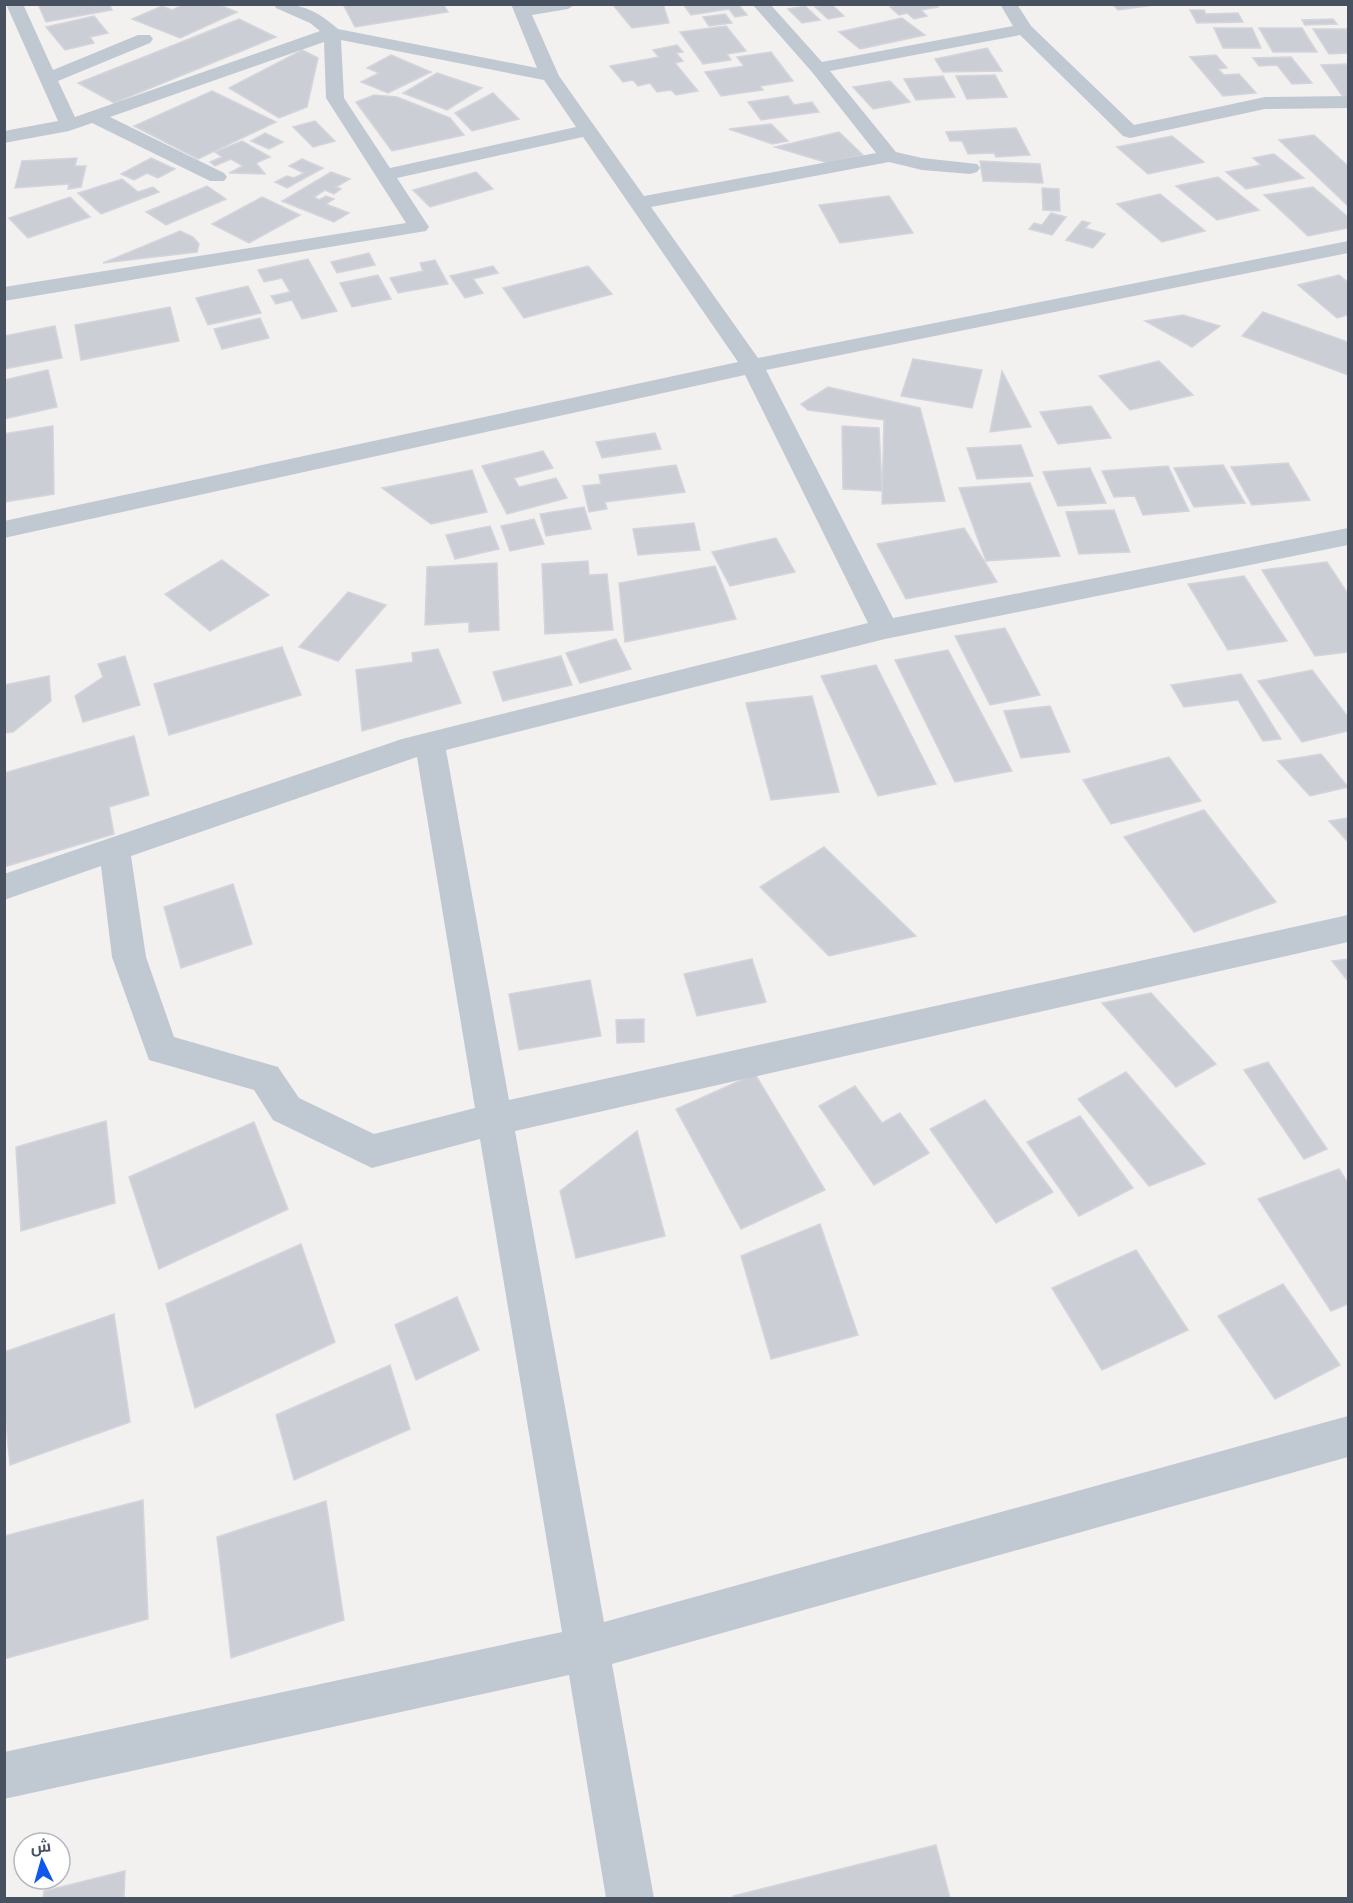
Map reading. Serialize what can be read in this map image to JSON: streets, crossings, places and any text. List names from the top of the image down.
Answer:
{
  "north": "top"
}
